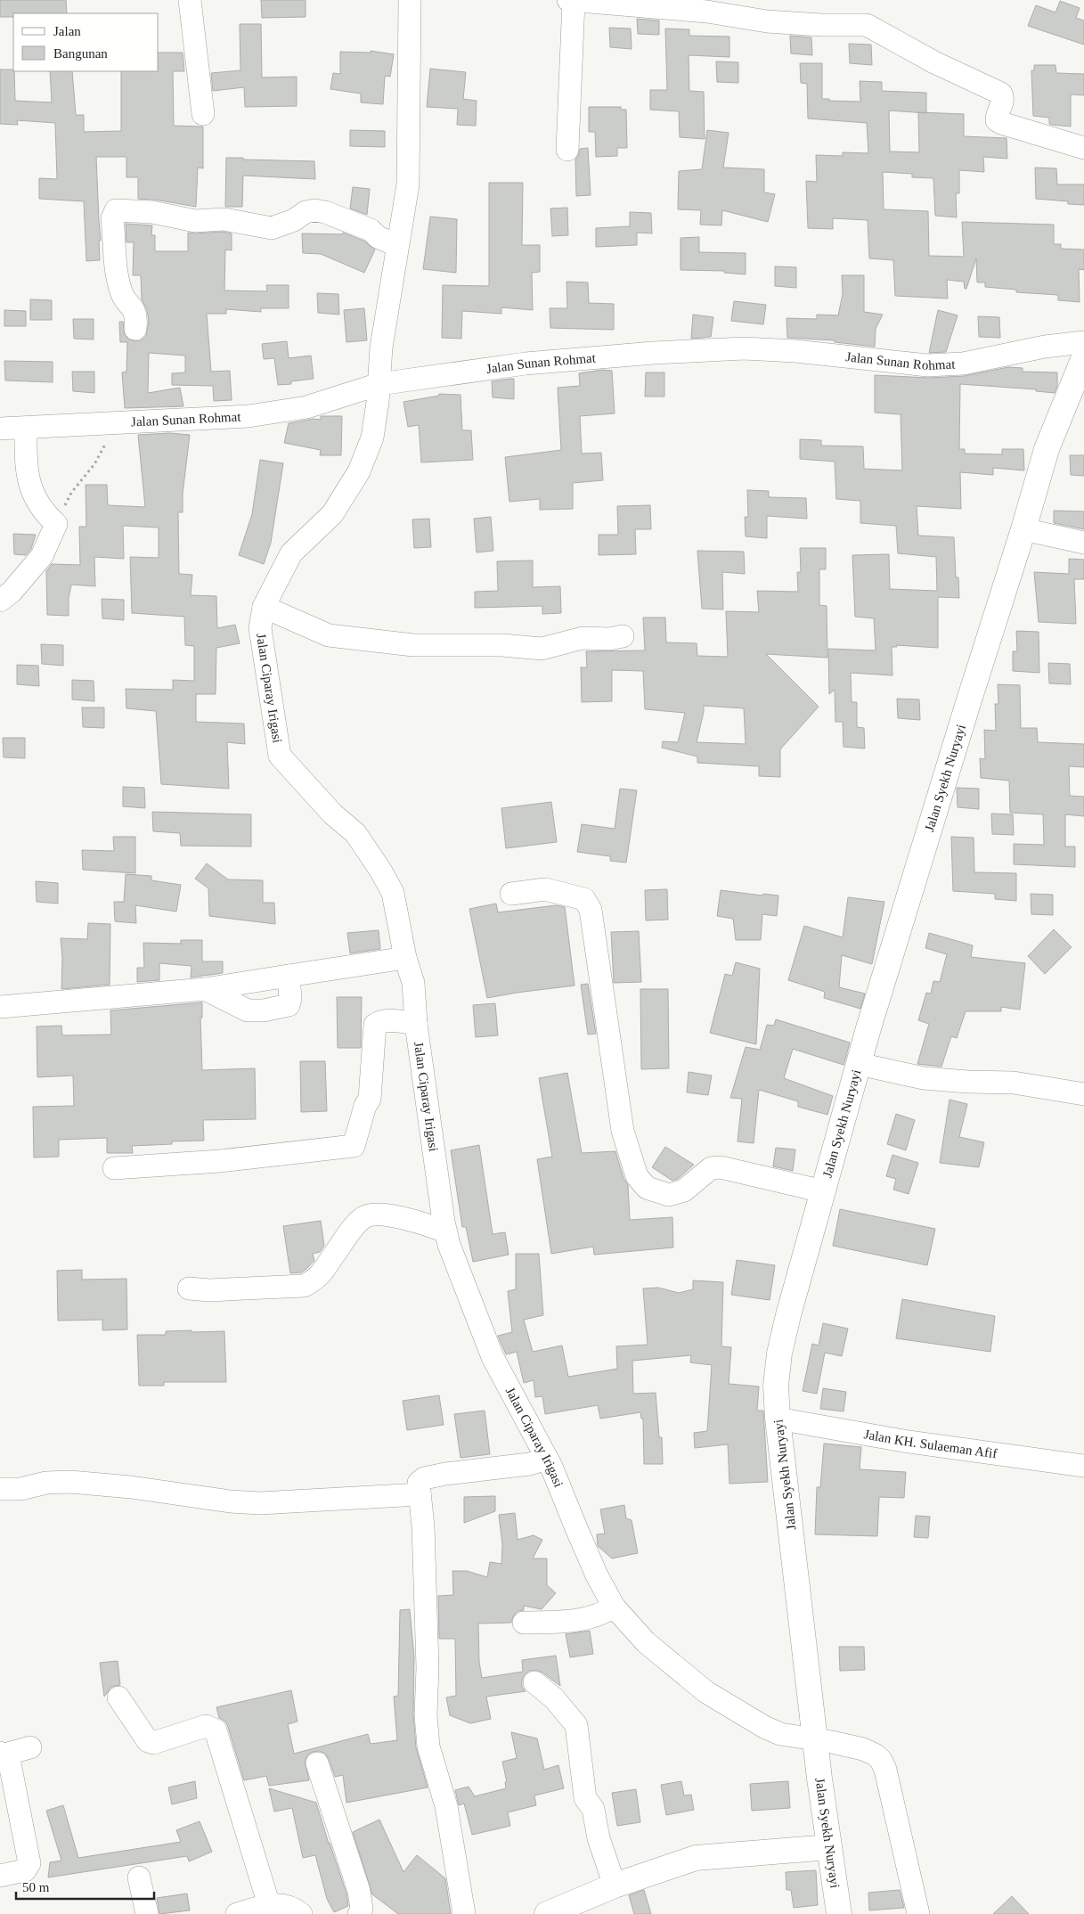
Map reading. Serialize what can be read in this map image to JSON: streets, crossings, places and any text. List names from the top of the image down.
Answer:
{
  "streets": {
    "main road": ["Jalan Syekh Nuryayi"],
    "street": ["Jalan Sunan Rohmat", "Jalan Ciparay Irigasi", "Jalan KH. Sulaeman Afif"]
  },
  "crossings": [
    ["Jalan Sunan Rohmat", "Jalan Ciparay Irigasi"],
    ["Jalan Ciparay Irigasi", "Jalan Syekh Nuryayi"],
    ["Jalan Syekh Nuryayi", "Jalan KH. Sulaeman Afif"]
  ],
  "legend": ["Jalan", "Bangunan"],
  "scale_bar": "50 m"
}
